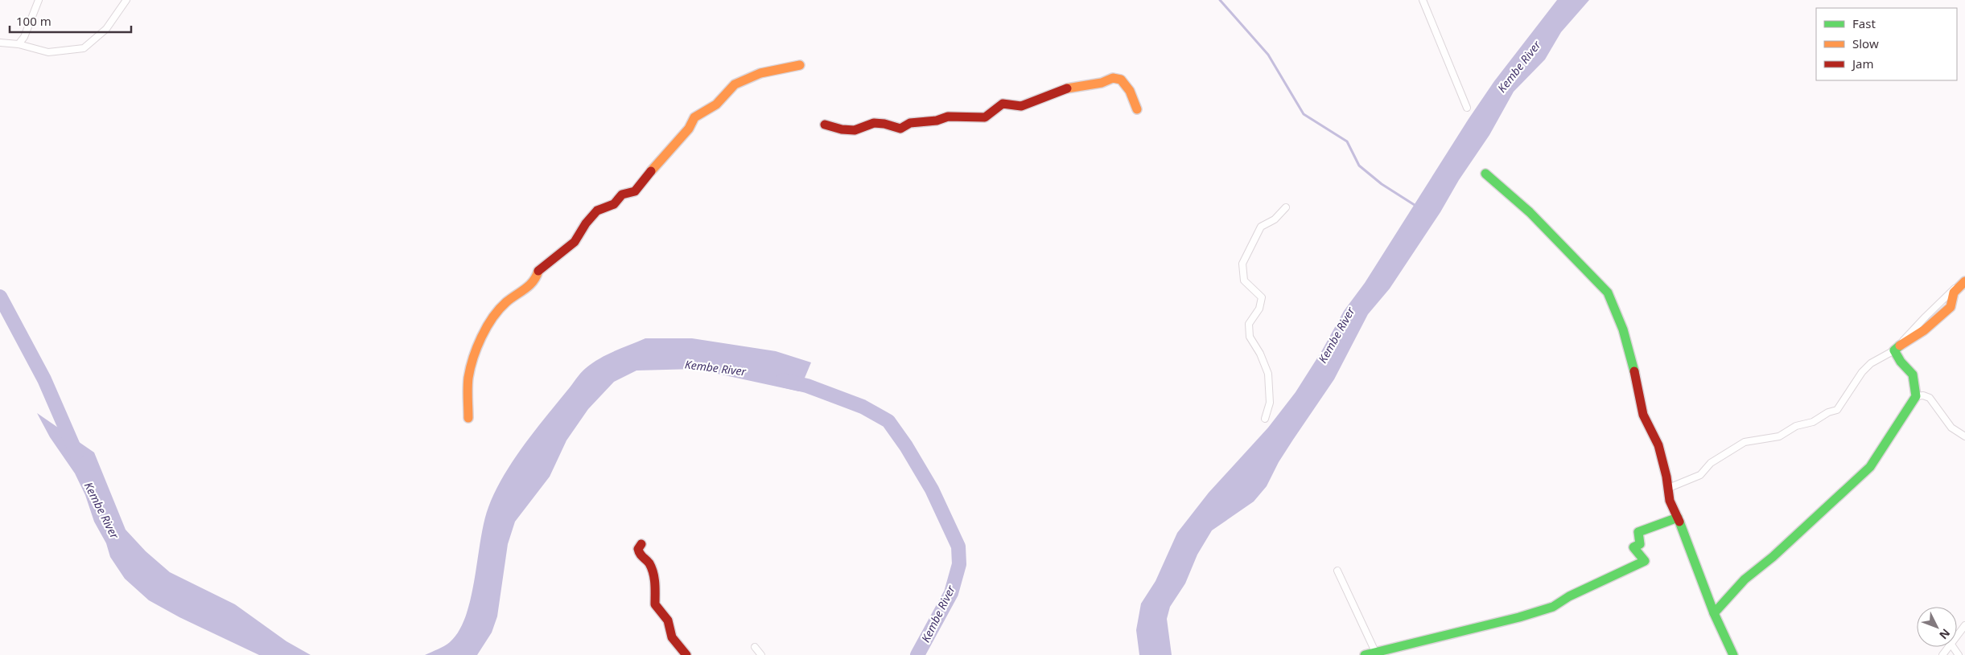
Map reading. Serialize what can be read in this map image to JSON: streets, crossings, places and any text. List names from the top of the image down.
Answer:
{
  "water": ["Kembe River"],
  "legend": ["Fast", "Slow", "Jam"],
  "scale_bar": "100 m",
  "north": "bottom right"
}
